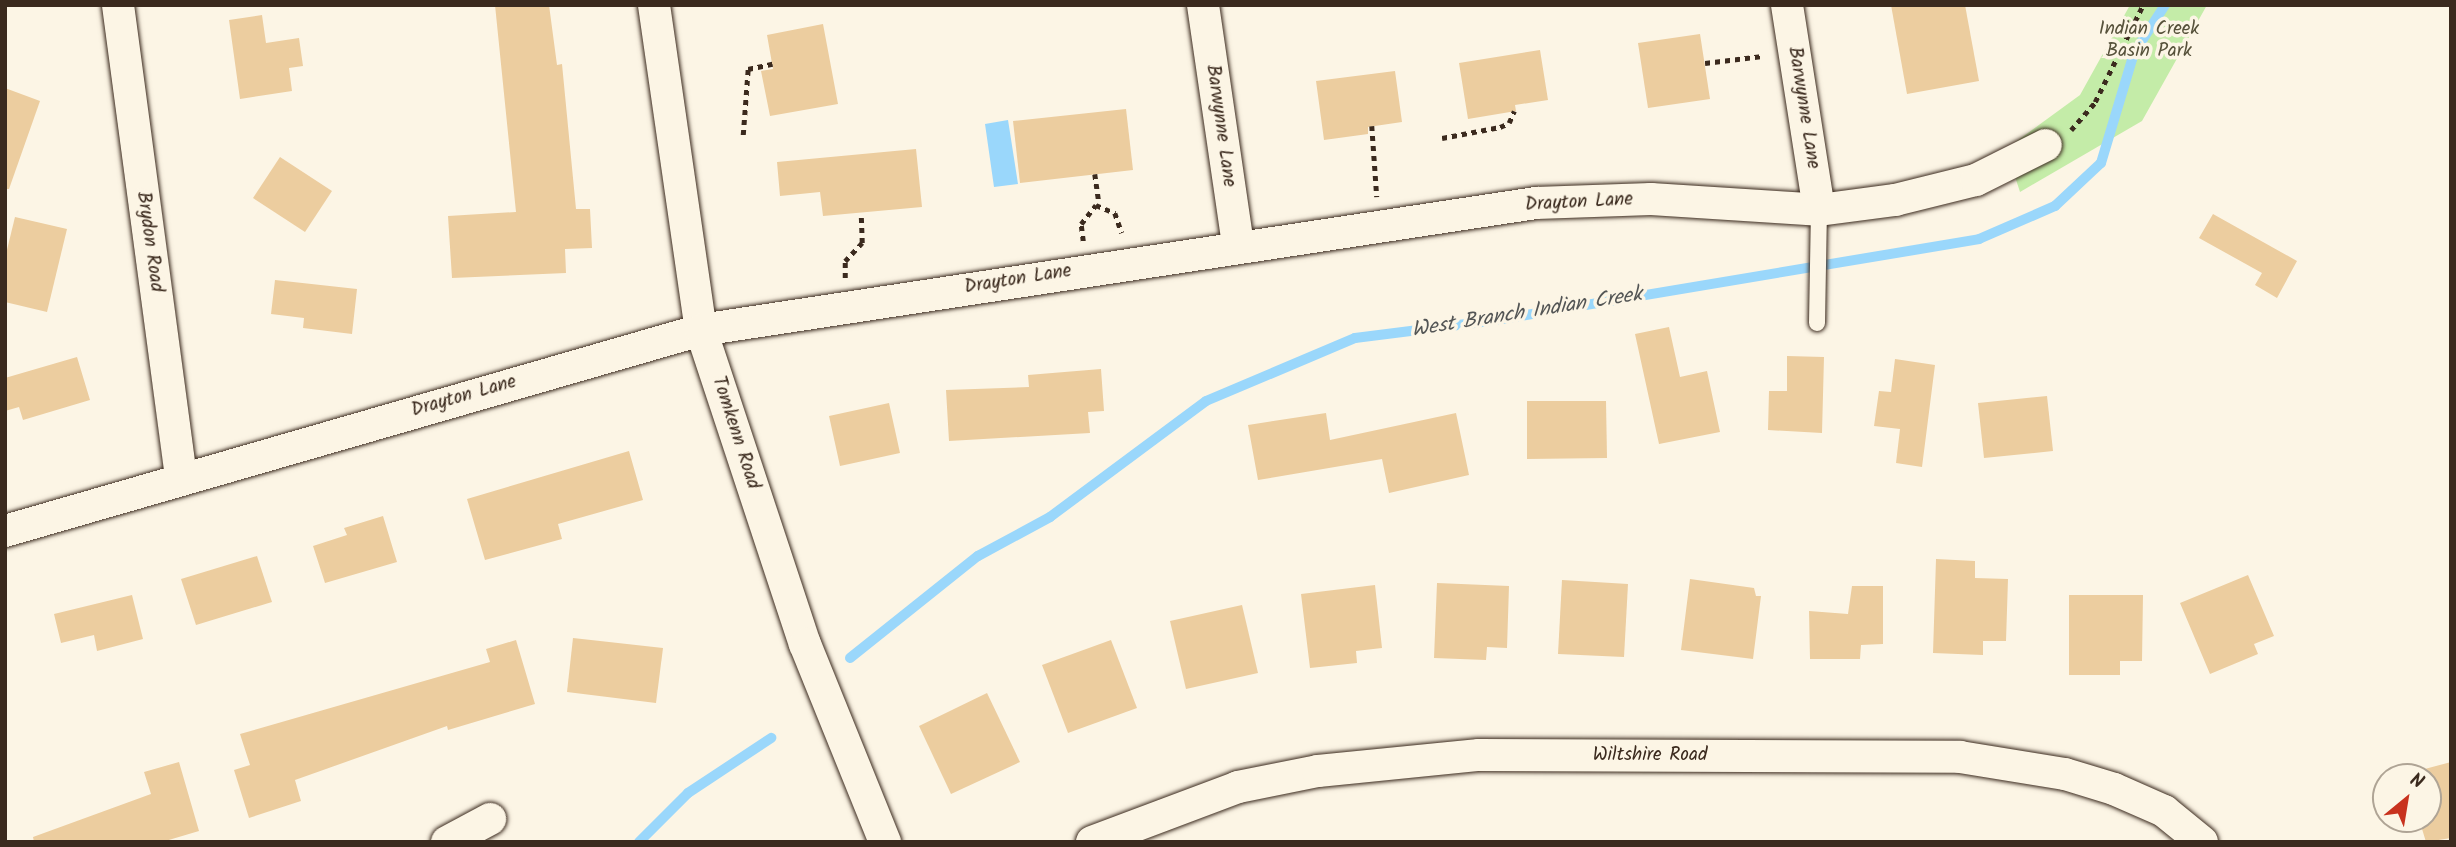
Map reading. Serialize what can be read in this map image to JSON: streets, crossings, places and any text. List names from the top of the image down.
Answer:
{
  "streets": {
    "street": [
      "Barwynne Lane",
      "Drayton Lane",
      "Brydon Road",
      "Tomkenn Road",
      "Wiltshire Road"
    ]
  },
  "crossings": [
    ["Barwynne Lane", "Drayton Lane"],
    ["Drayton Lane", "Brydon Road"],
    ["Drayton Lane", "Tomkenn Road"]
  ],
  "water": ["West Branch Indian Creek"],
  "parks": ["Indian Creek Basin Park"],
  "north": "top right"
}
